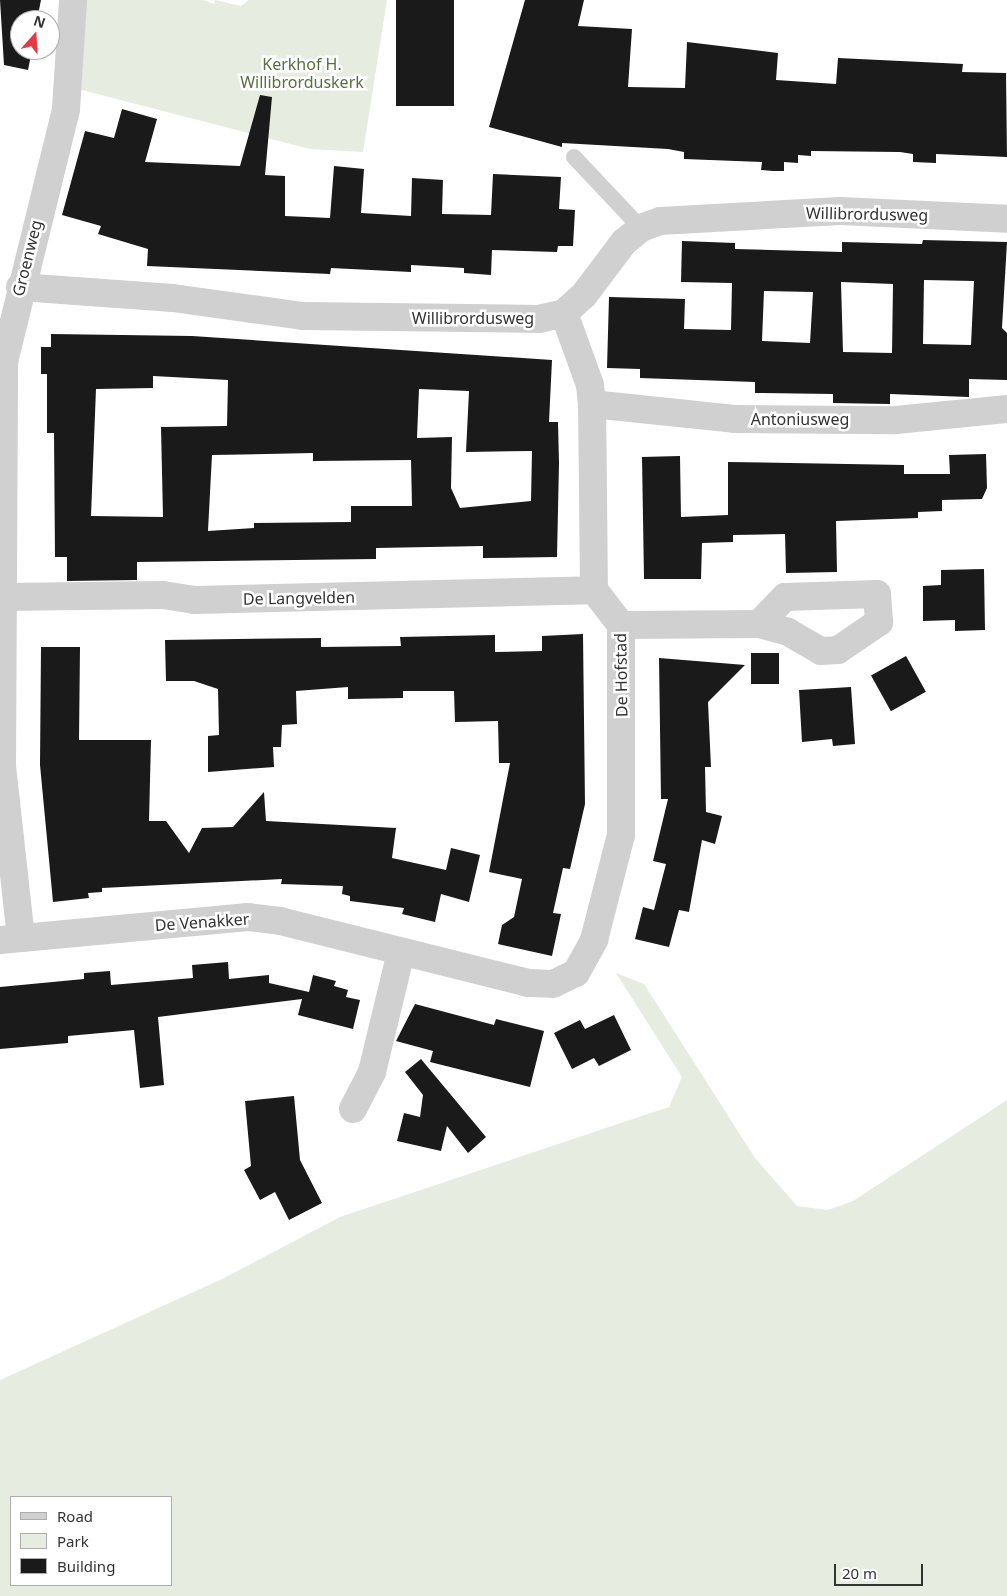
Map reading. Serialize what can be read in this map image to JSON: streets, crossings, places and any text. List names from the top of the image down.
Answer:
{
  "streets": {
    "street": [
      "Willibrordusweg",
      "Groenweg",
      "Antoniusweg",
      "De Langvelden",
      "De Hofstad",
      "De Venakker"
    ]
  },
  "crossings": [
    ["Willibrordusweg", "Groenweg"],
    ["Groenweg", "De Langvelden"],
    ["Groenweg", "De Venakker"],
    ["De Langvelden", "De Hofstad"],
    ["De Hofstad", "De Venakker"]
  ],
  "parks": ["Kerkhof H. Willibrorduskerk"],
  "legend": ["Road", "Park", "Building"],
  "scale_bar": "20 m",
  "north": "top"
}
